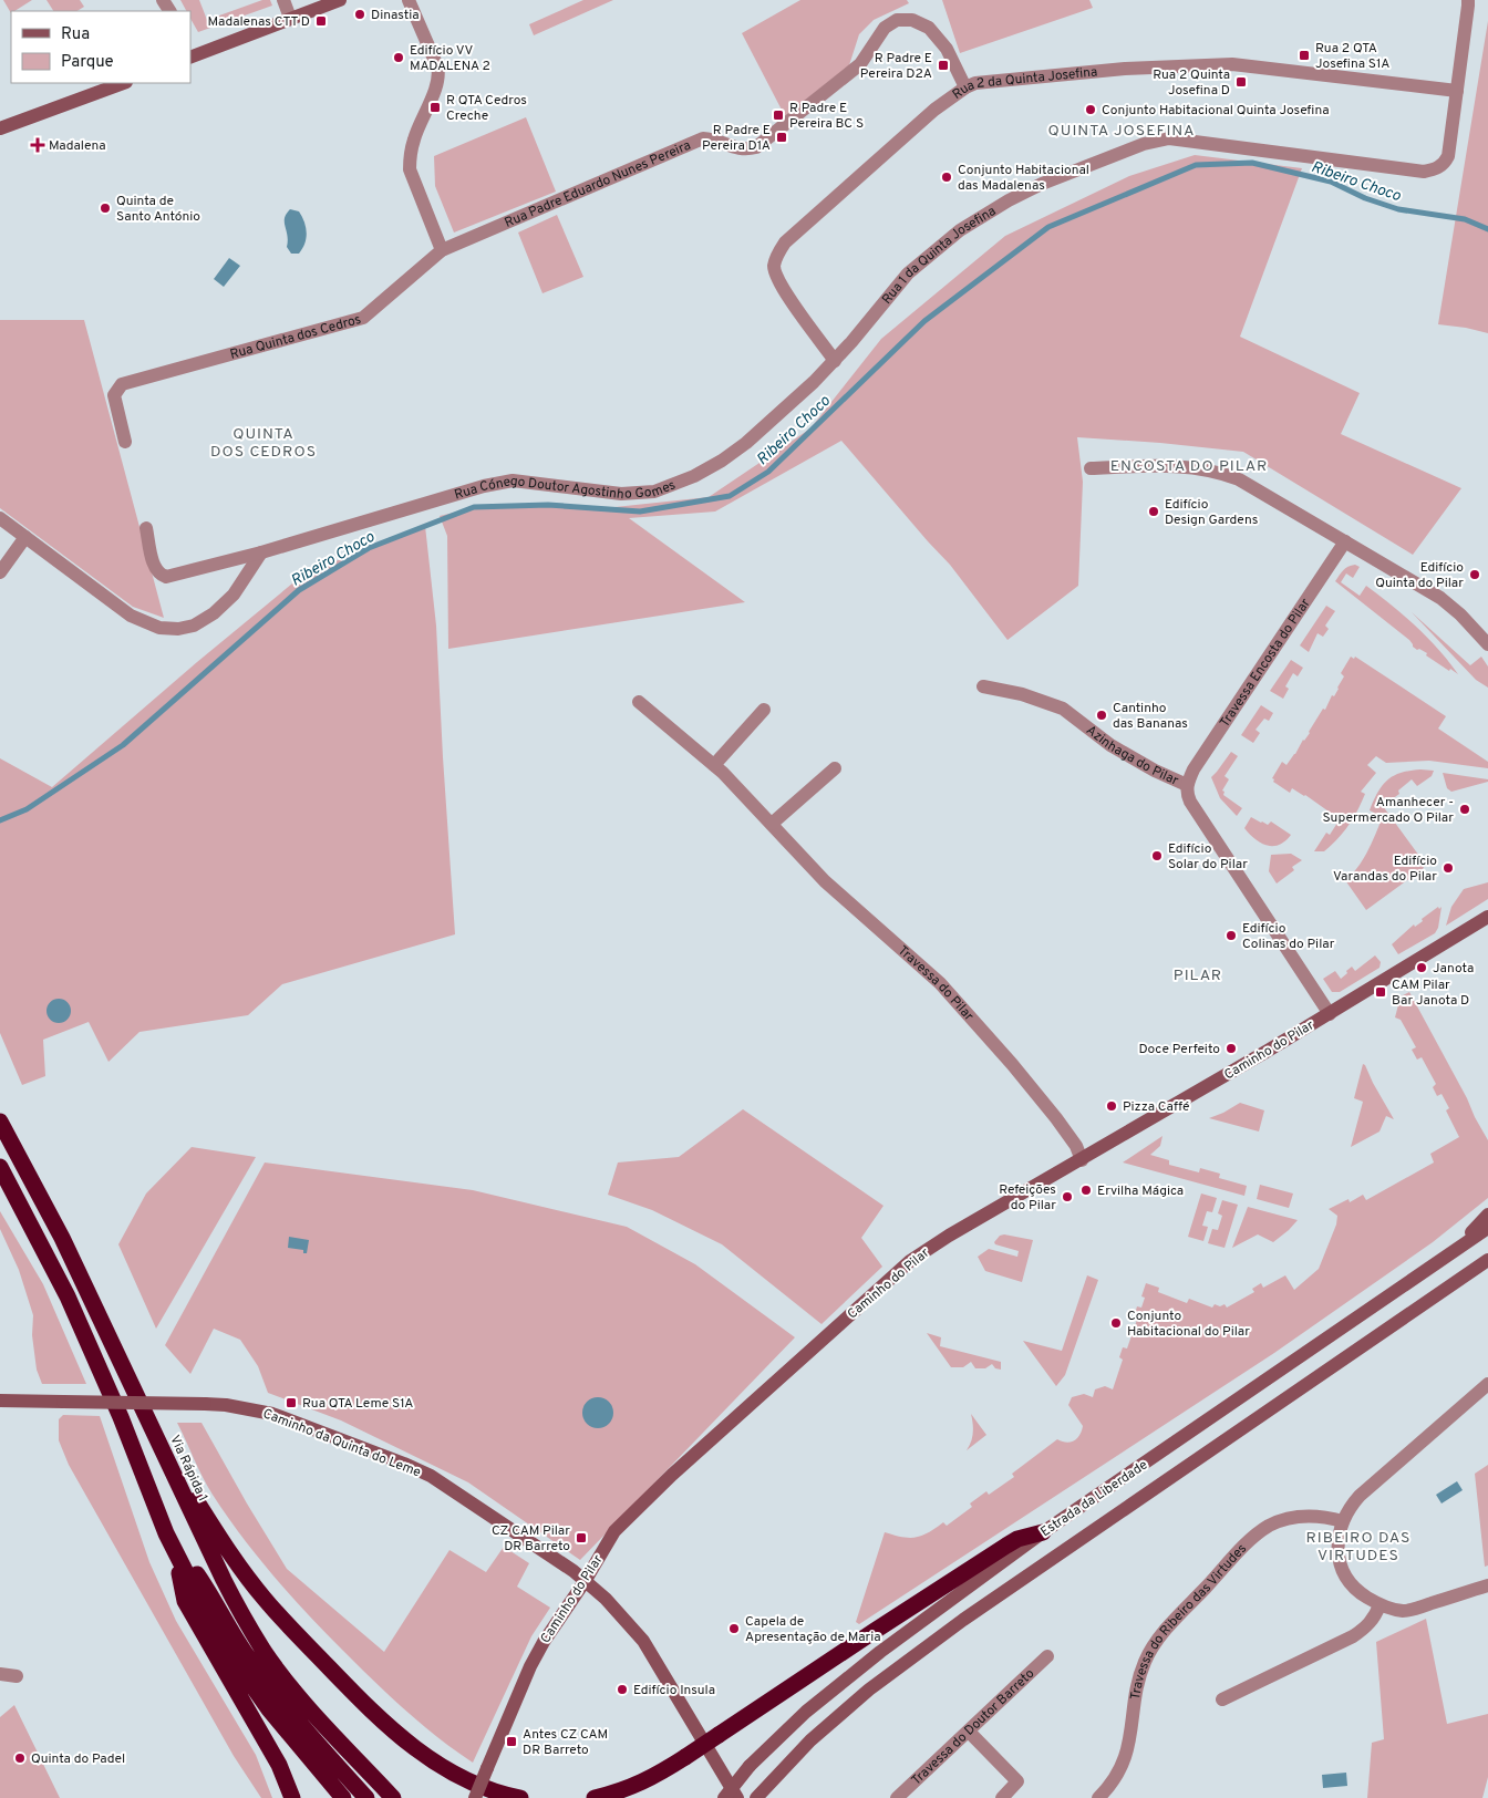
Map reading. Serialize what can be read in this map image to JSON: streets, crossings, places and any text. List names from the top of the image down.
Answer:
{
  "streets": {
    "highway": ["Via Rápida 1"],
    "street": [
      "Rua 2 da Quinta Josefina",
      "Rua Padre Eduardo Nunes Pereira",
      "Rua 1 da Quinta Josefina",
      "Rua Quinta dos Cedros",
      "Rua Cónego Doutor Agostinho Gomes",
      "Travessa Encosta do Pilar",
      "Azinhaga do Pilar",
      "Travessa do Pilar",
      "Caminho do Pilar",
      "Caminho da Quinta do Leme",
      "Estrada da Liberdade",
      "Travessa do Ribeiro das Virtudes",
      "Travessa do Doutor Barreto"
    ]
  },
  "crossings": [
    ["Rua 2 da Quinta Josefina", "Rua Padre Eduardo Nunes Pereira"],
    ["Rua 2 da Quinta Josefina", "Rua 1 da Quinta Josefina"],
    ["Rua 2 da Quinta Josefina", "Rua Cónego Doutor Agostinho Gomes"],
    ["Rua Padre Eduardo Nunes Pereira", "Rua Quinta dos Cedros"],
    ["Rua 1 da Quinta Josefina", "Rua Cónego Doutor Agostinho Gomes"],
    ["Travessa Encosta do Pilar", "Azinhaga do Pilar"],
    ["Azinhaga do Pilar", "Caminho do Pilar"],
    ["Travessa do Pilar", "Caminho do Pilar"],
    ["Caminho do Pilar", "Caminho da Quinta do Leme"]
  ],
  "districts": [
    "QUINTA JOSEFINA",
    "QUINTA DOS CEDROS",
    "ENCOSTA DO PILAR",
    "PILAR",
    "RIBEIRO DAS VIRTUDES"
  ],
  "water": ["Ribeiro Choco"],
  "places": {
    "other": [
      "Dinastia",
      "Edifício VV MADALENA 2",
      "Conjunto Habitacional Quinta Josefina",
      "Conjunto Habitacional das Madalenas",
      "Quinta de Santo António",
      "Edifício Design Gardens",
      "Edifício Quinta do Pilar",
      "Cantinho das Bananas",
      "Amanhecer - Supermercado O Pilar",
      "Edifício Solar do Pilar",
      "Edifício Varandas do Pilar",
      "Edifício Colinas do Pilar",
      "Janota",
      "Doce Perfeito",
      "Pizza Caffé",
      "Ervilha Mágica",
      "Refeições do Pilar",
      "Conjunto Habitacional do Pilar",
      "Capela de Apresentação de Maria",
      "Edifício Insula",
      "Quinta do Padel"
    ],
    "transit": [
      "Madalenas CTT D",
      "Rua 2 QTA Josefina S1A",
      "R Padre E Pereira D2A",
      "Rua 2 Quinta Josefina D",
      "R QTA Cedros Creche",
      "R Padre E Pereira BC S",
      "R Padre E Pereira D1A",
      "CAM Pilar Bar Janota D",
      "Rua QTA Leme S1A",
      "CZ CAM Pilar DR Barreto",
      "Antes CZ CAM DR Barreto"
    ],
    "health": ["Madalena"]
  },
  "legend": ["Rua", "Parque"]
}
